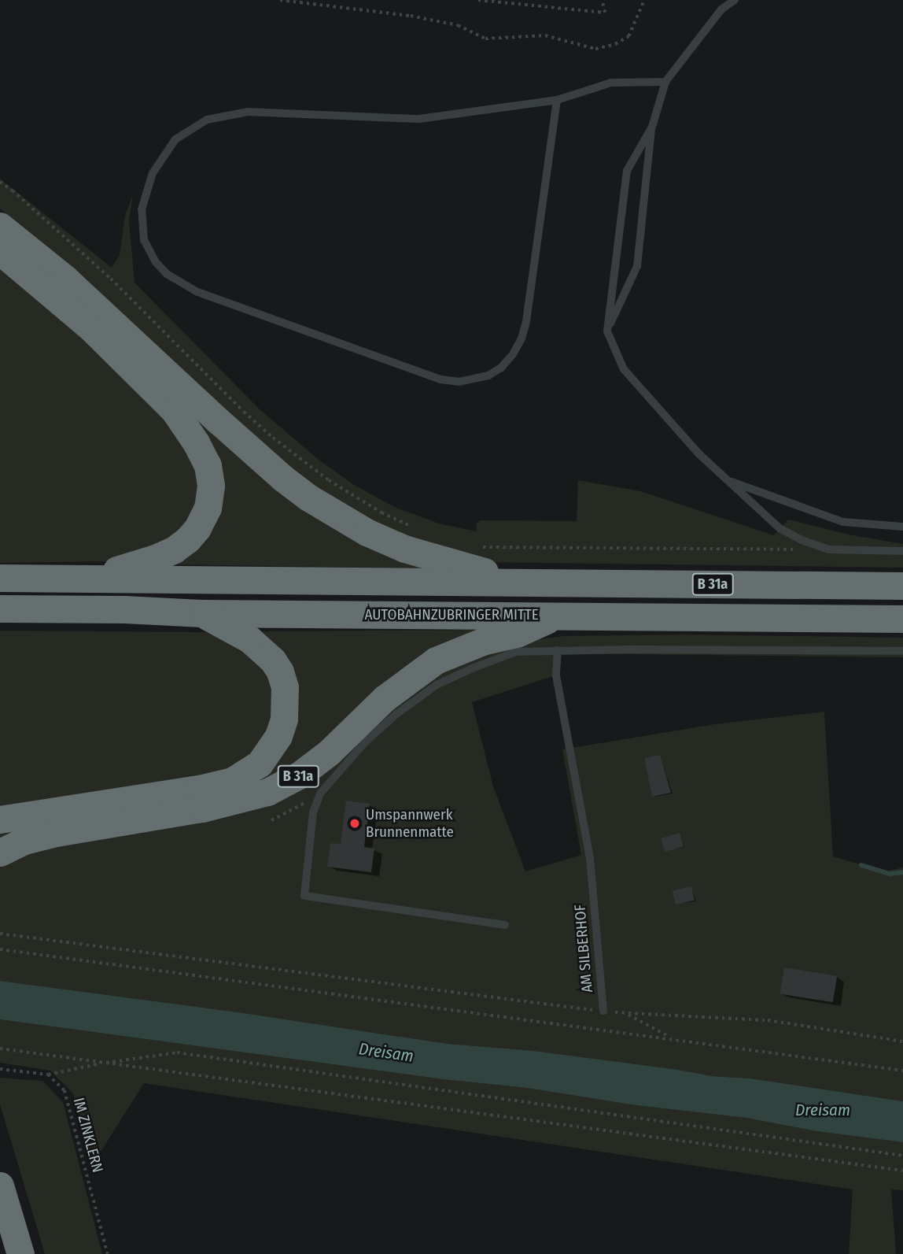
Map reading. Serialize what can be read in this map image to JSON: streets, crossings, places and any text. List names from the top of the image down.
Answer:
{
  "streets": {
    "highway": ["B 31a", "AUTOBAHNZUBRINGER MITTE"],
    "lane": ["AM SILBERHOF"],
    "path": ["IM ZINKLERN"]
  },
  "crossings": [
    ["B 31a", "AUTOBAHNZUBRINGER MITTE"]
  ],
  "water": ["Dreisam"],
  "places": ["Umspannwerk Brunnenmatte"]
}
